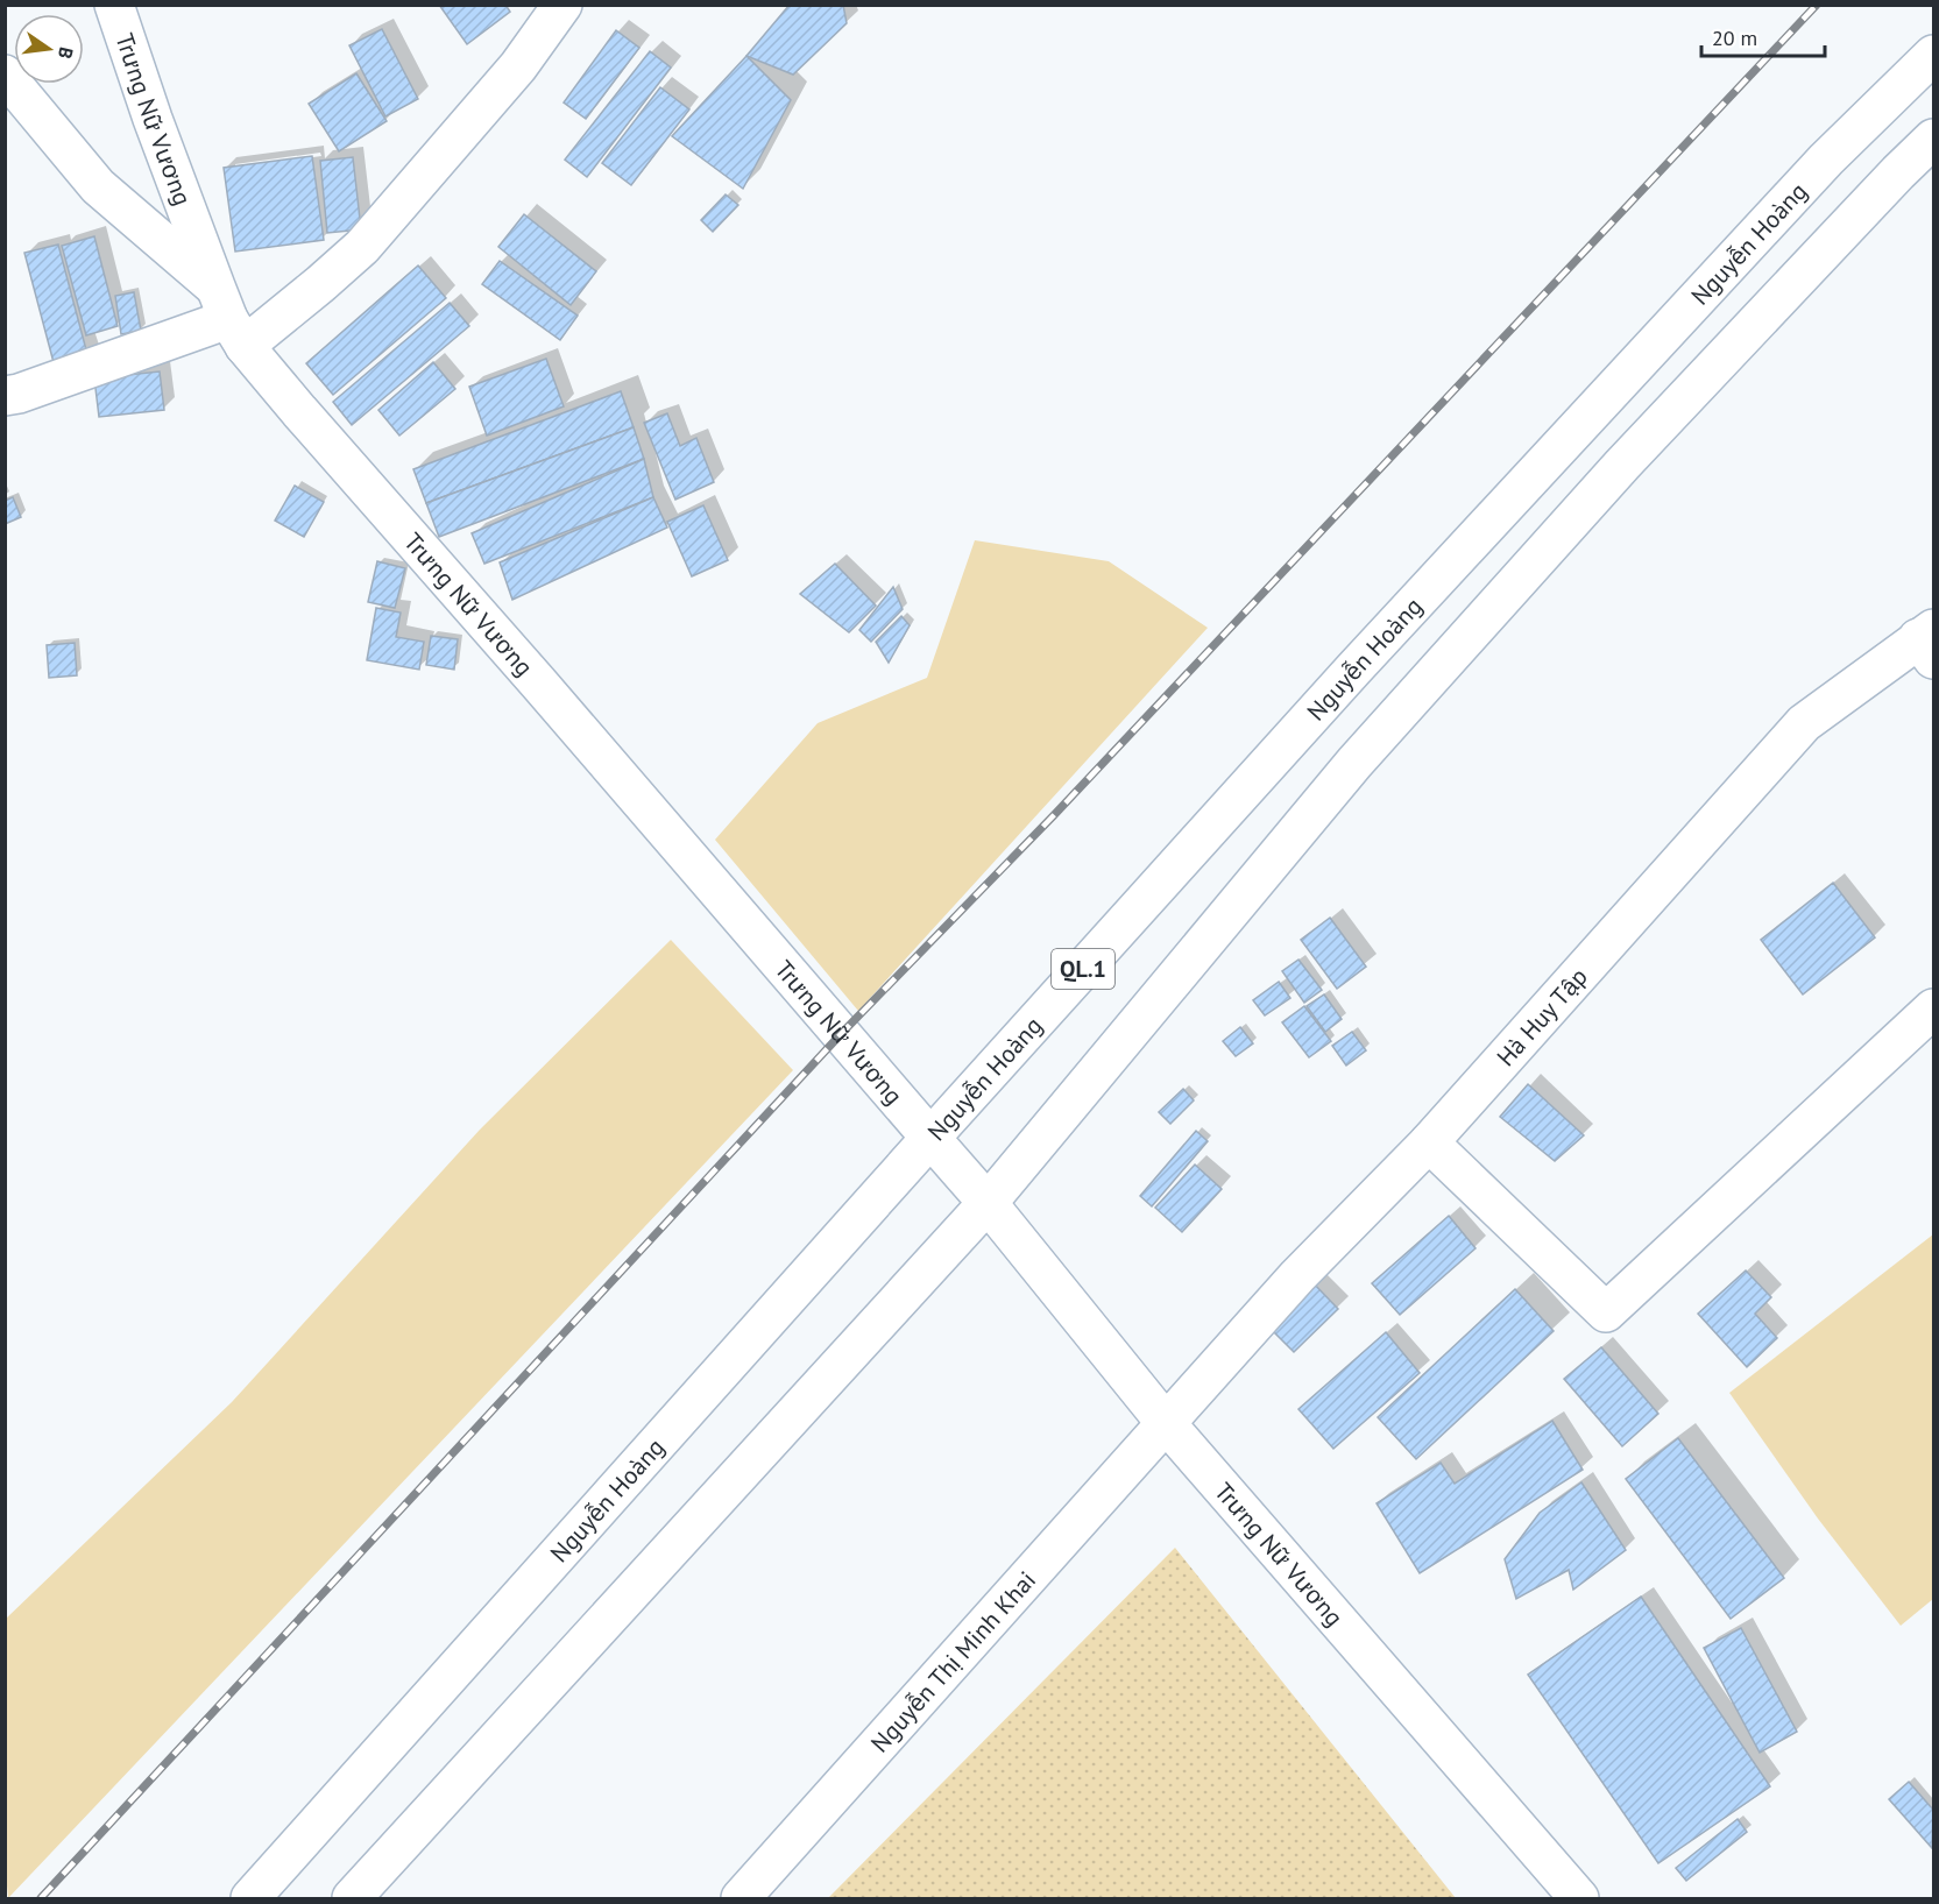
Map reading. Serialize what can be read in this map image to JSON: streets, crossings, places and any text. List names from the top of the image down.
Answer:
{
  "streets": {
    "main road": [
      "Trưng Nữ Vương",
      "Nguyễn Hoàng",
      "QL.1",
      "Hà Huy Tập",
      "Nguyễn Thị Minh Khai"
    ]
  },
  "crossings": [
    ["Trưng Nữ Vương", "Nguyễn Hoàng"],
    ["Trưng Nữ Vương", "Hà Huy Tập"],
    ["Trưng Nữ Vương", "Nguyễn Thị Minh Khai"],
    ["Hà Huy Tập", "Nguyễn Thị Minh Khai"]
  ],
  "scale_bar": "20 m",
  "north": "right"
}
